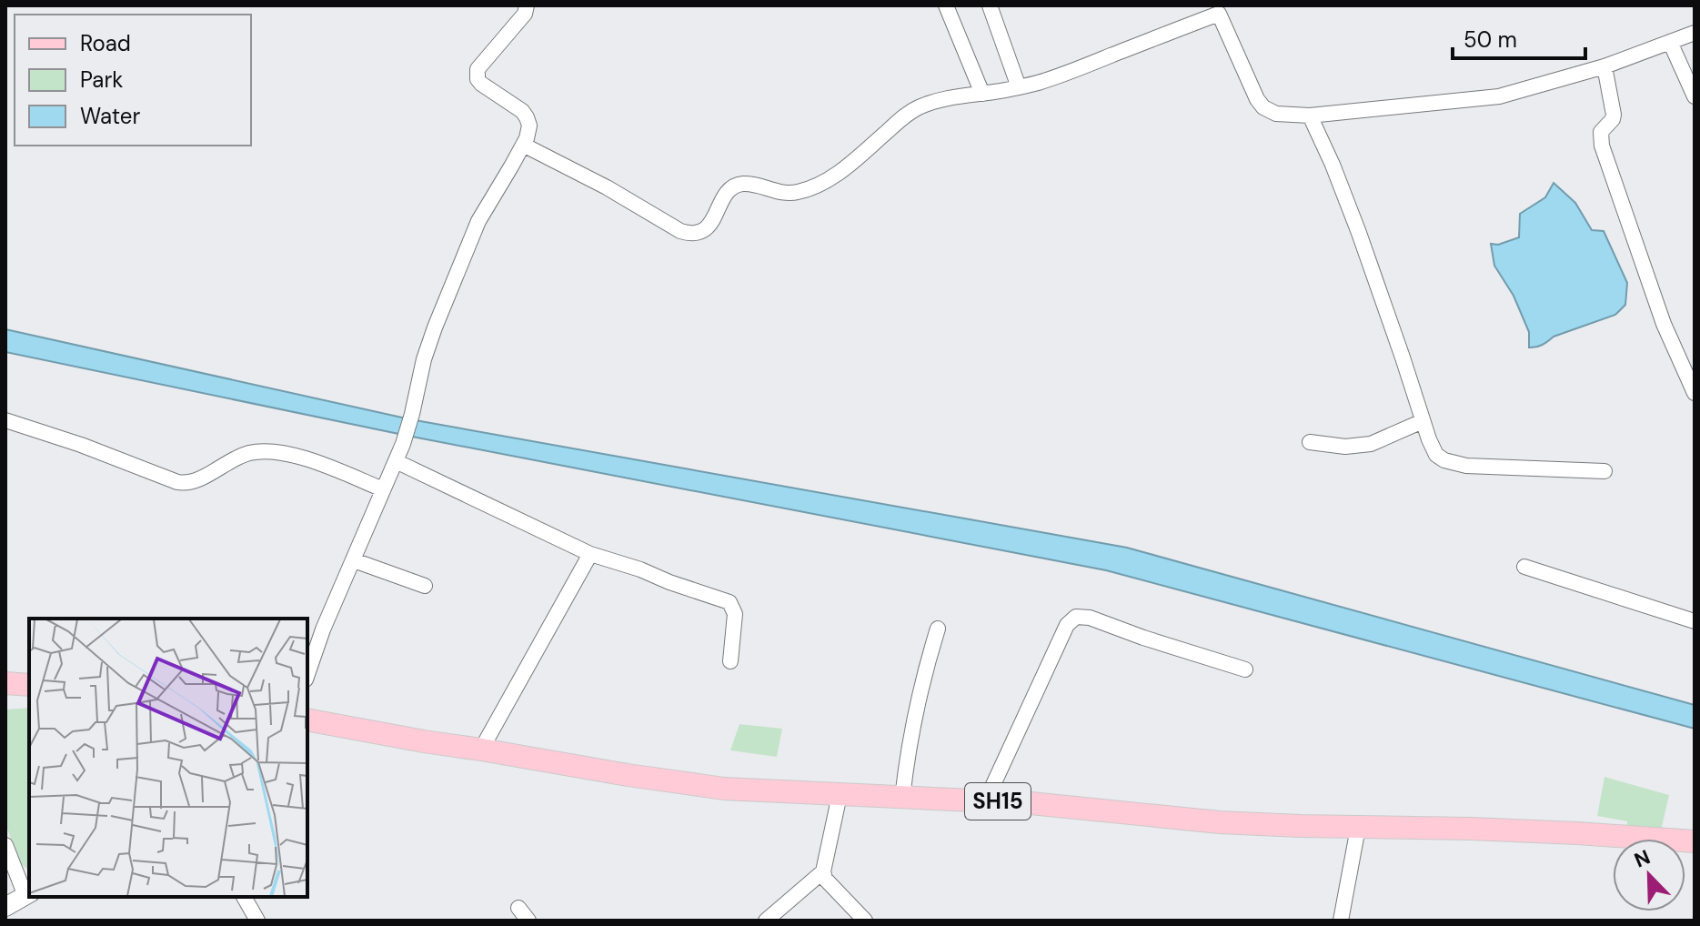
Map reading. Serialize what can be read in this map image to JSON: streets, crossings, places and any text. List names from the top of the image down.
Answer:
{
  "streets": {
    "main road": ["SH15"]
  },
  "legend": ["Road", "Park", "Water"],
  "scale_bar": "50 m",
  "north": "top left"
}
